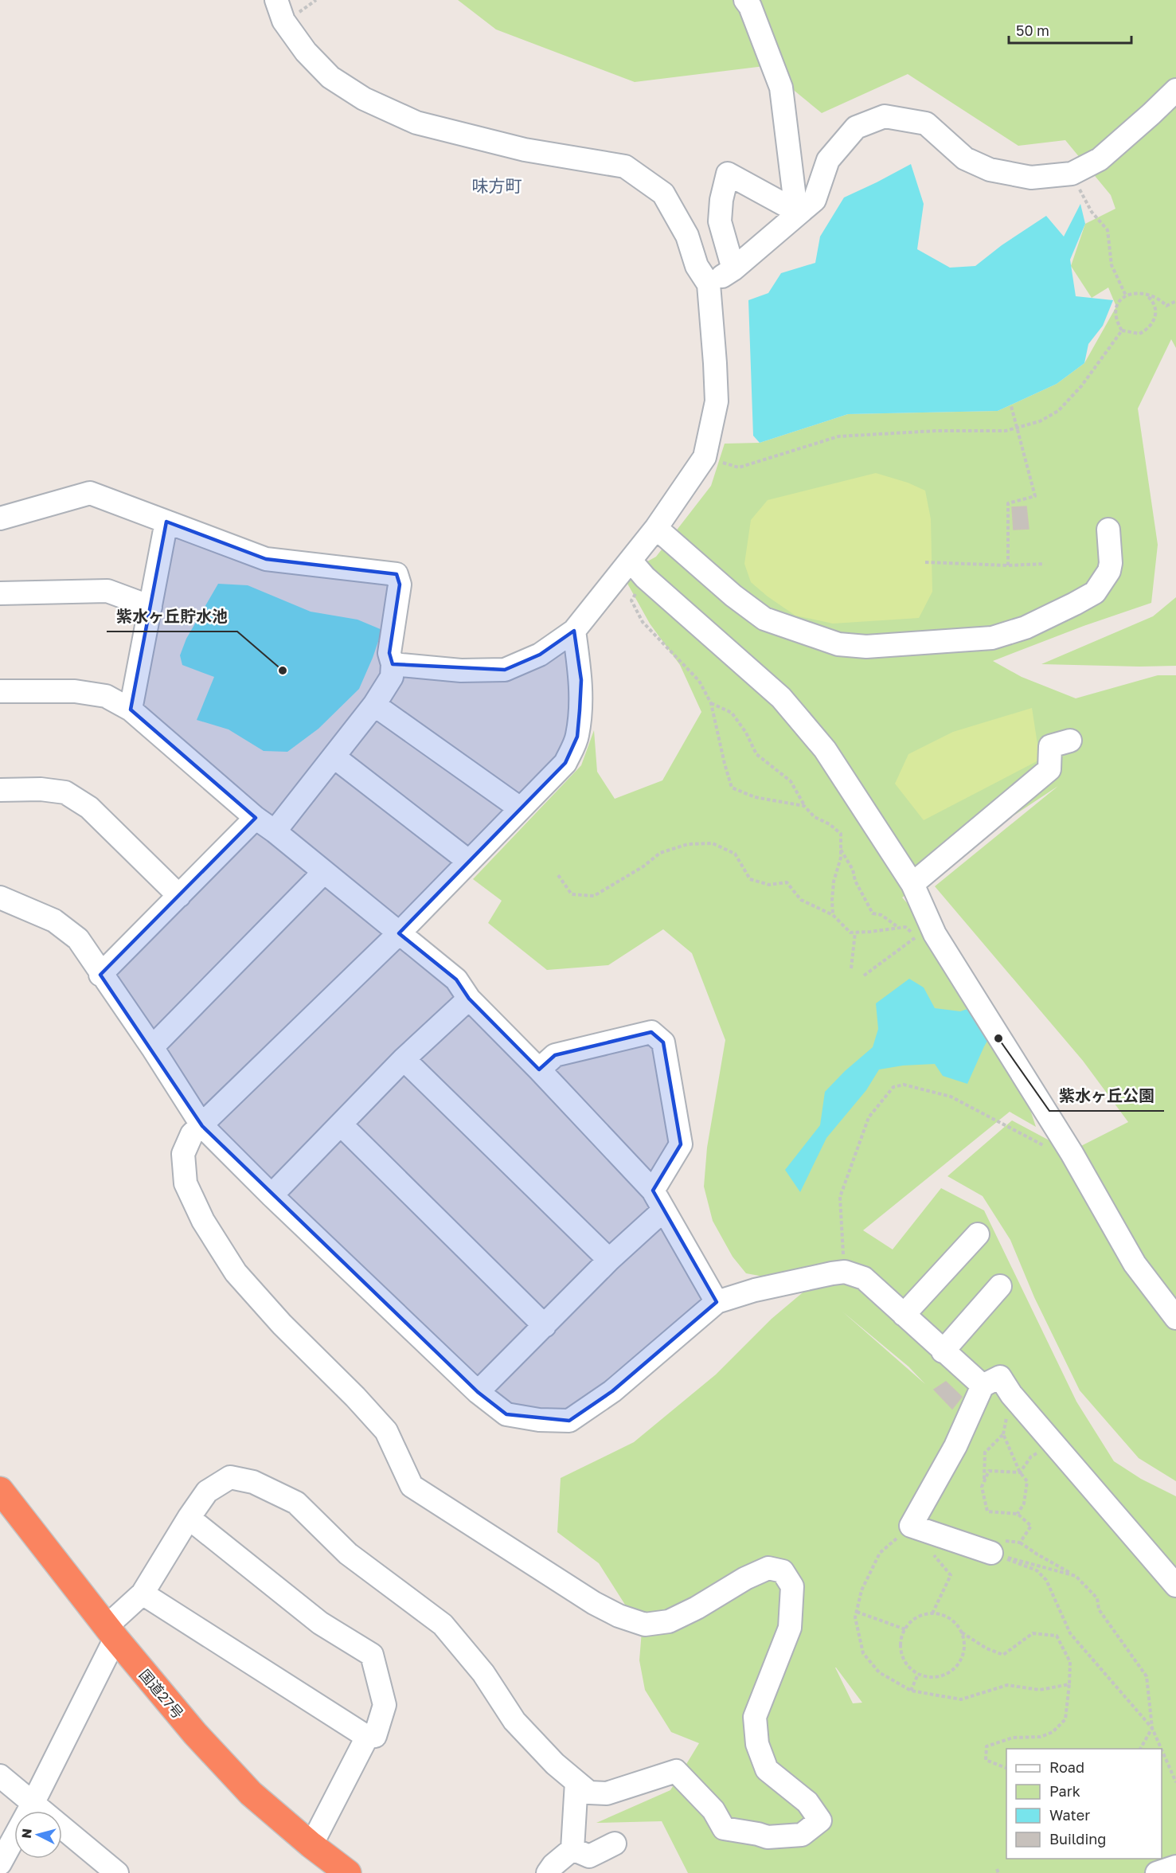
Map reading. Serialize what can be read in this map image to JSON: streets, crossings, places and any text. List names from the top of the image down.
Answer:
{
  "streets": {
    "highway": ["国道27号"]
  },
  "districts": ["味方町"],
  "places": ["紫水ヶ丘貯水池", "紫水ヶ丘公園"],
  "legend": [
    "Road",
    "Park",
    "Water",
    "Building"
  ],
  "scale_bar": "50 m",
  "north": "left"
}
